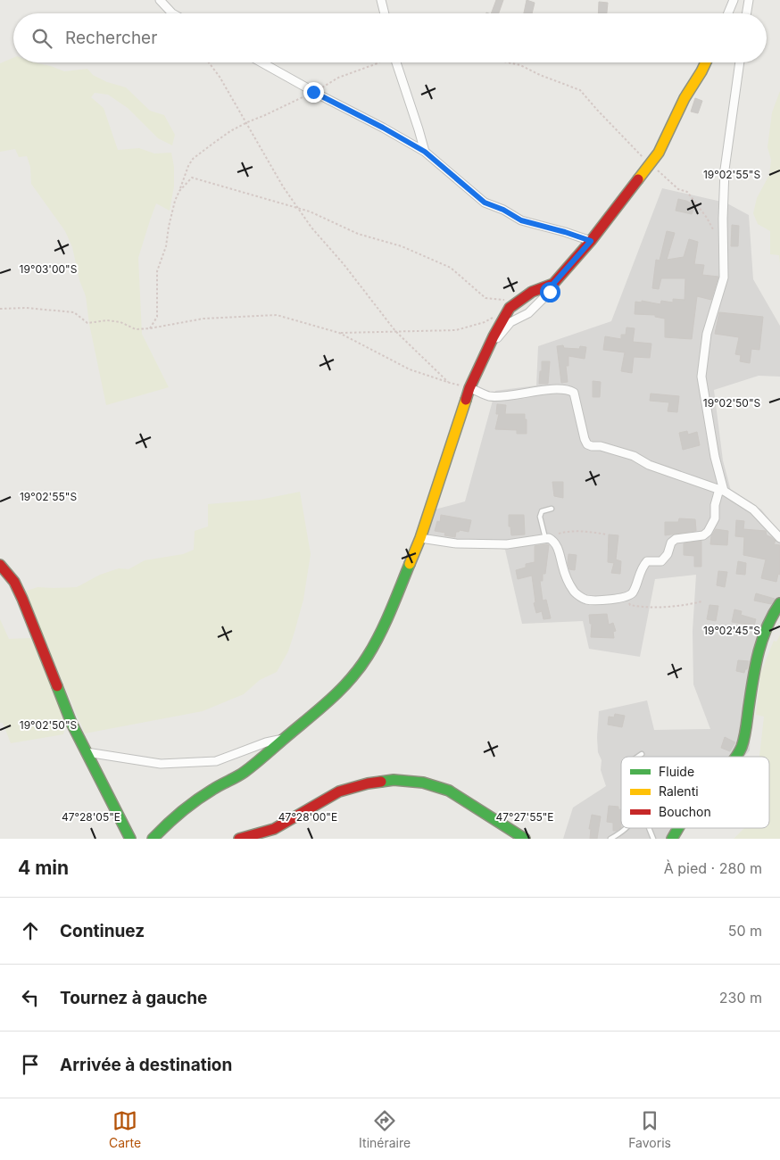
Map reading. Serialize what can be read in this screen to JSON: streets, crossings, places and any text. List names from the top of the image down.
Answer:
{
  "legend": ["Fluide", "Ralenti", "Bouchon"],
  "page": {
    "search": "Rechercher",
    "heading": ["4 min", "À pied · 280 m"],
    "list": [
      ["Continuez", "50 m"],
      ["Tournez à gauche", "230 m"],
      "Arrivée à destination"
    ],
    "nav": ["Carte", "Itinéraire", "Favoris"]
  },
  "coordinates": [
    "19°02'55\"S",
    "19°03'00\"S",
    "19°02'50\"S",
    "19°02'45\"S",
    "47°28'05\"E",
    "47°28'00\"E",
    "47°27'55\"E"
  ]
}
